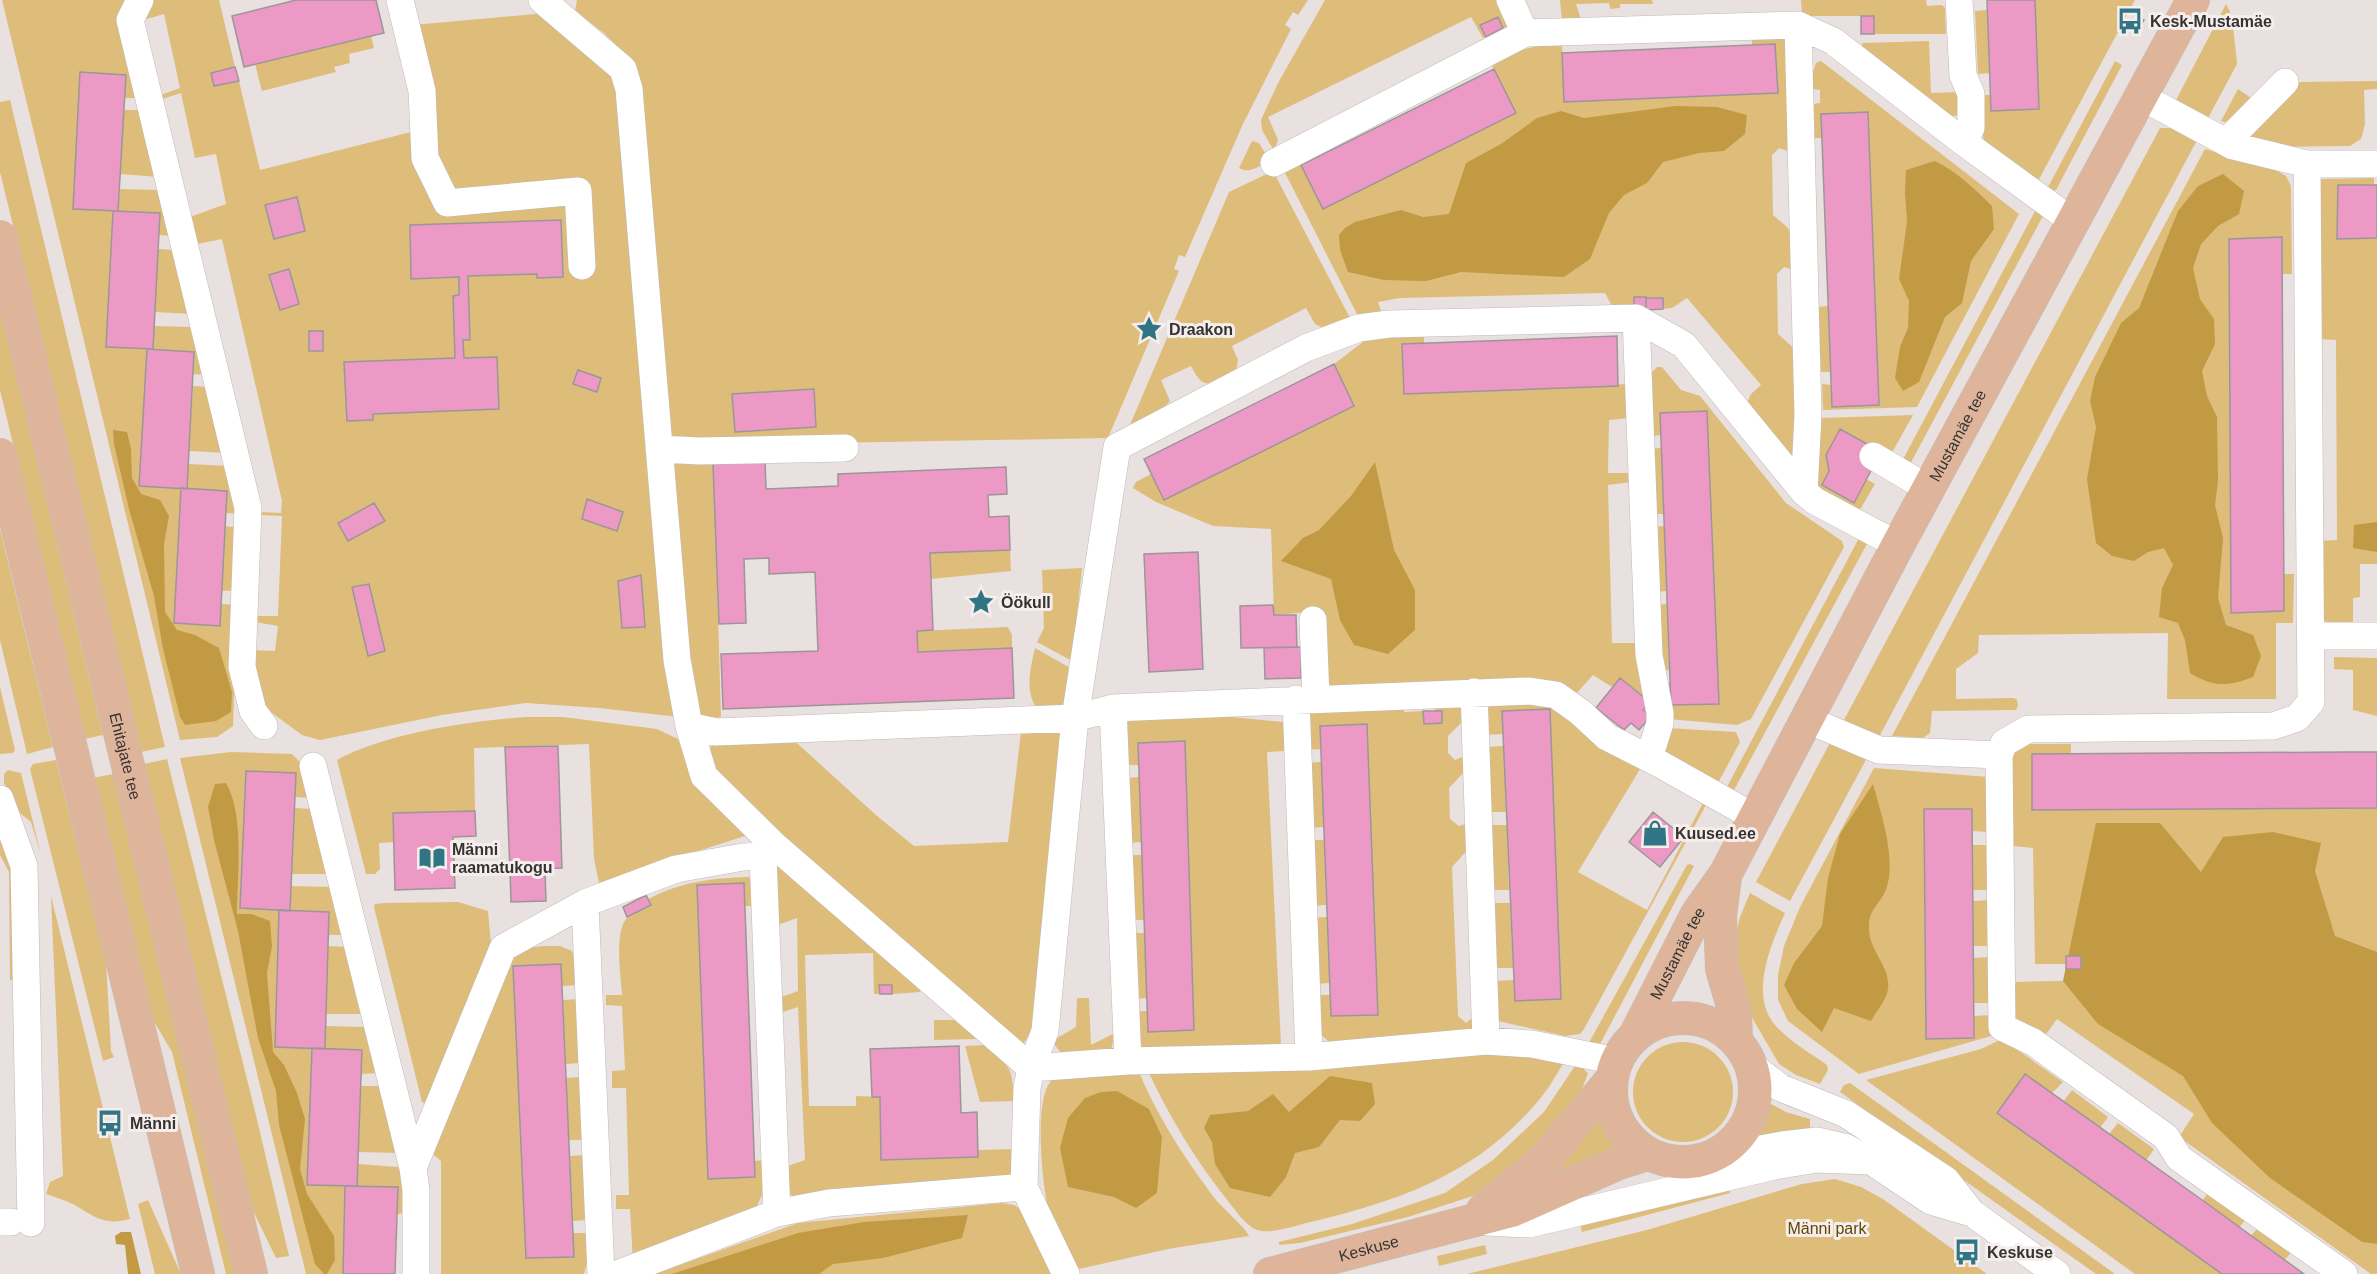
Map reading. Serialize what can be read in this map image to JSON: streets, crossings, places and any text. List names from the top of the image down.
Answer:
{
  "streets": {
    "main road": ["Mustamäe tee", "Ehitajate tee", "Keskuse"]
  },
  "crossings": [
    ["Mustamäe tee", "Keskuse"]
  ],
  "parks": ["Männi park"],
  "places": {
    "bus stop": ["Kesk-Mustamäe", "Männi", "Keskuse"],
    "place": ["Draakon", "Öökull"],
    "shop": ["Kuused.ee"],
    "library": ["Männi raamatukogu"]
  }
}
